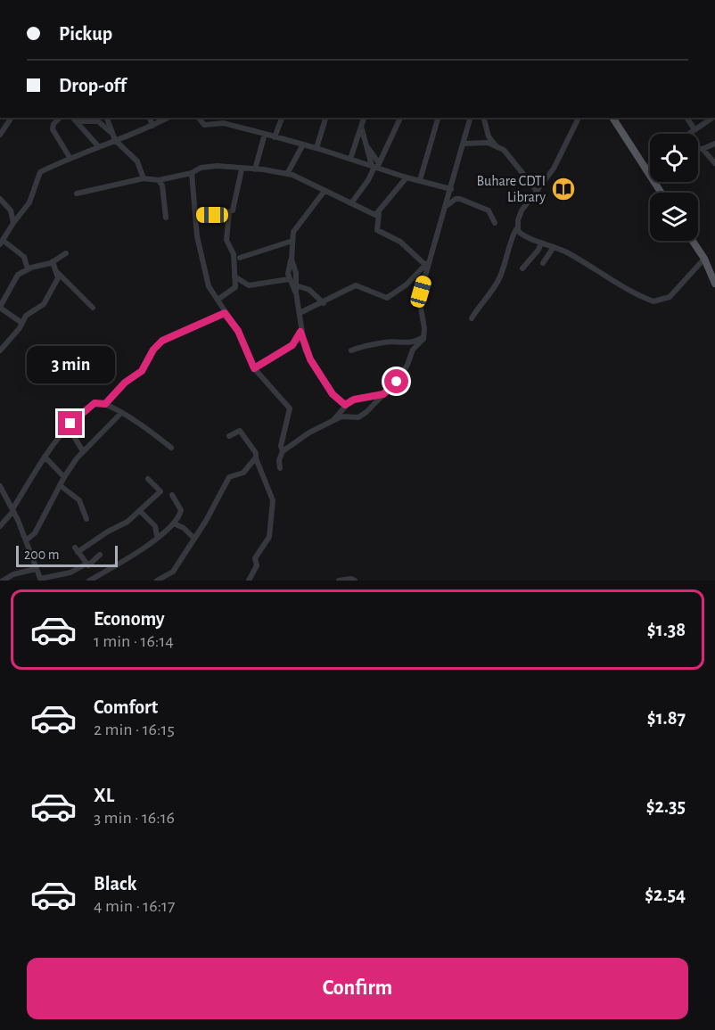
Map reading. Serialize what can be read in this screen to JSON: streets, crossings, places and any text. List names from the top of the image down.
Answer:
{
  "places": {
    "library": ["Buhare CDTI Library"]
  },
  "scale_bar": "200 m",
  "page": {
    "banner": ["Pickup", "Drop-off"],
    "bubble": "3 min",
    "scale": "200 m",
    "list": [
      {
        "name": "Economy",
        "note": "1 min · 16:14",
        "value": "$1.38"
      },
      {
        "name": "Comfort",
        "note": "2 min · 16:15",
        "value": "$1.87"
      },
      {
        "name": "XL",
        "note": "3 min · 16:16",
        "value": "$2.35"
      },
      {
        "name": "Black",
        "note": "4 min · 16:17",
        "value": "$2.54"
      }
    ],
    "buttons": "Confirm"
  }
}
